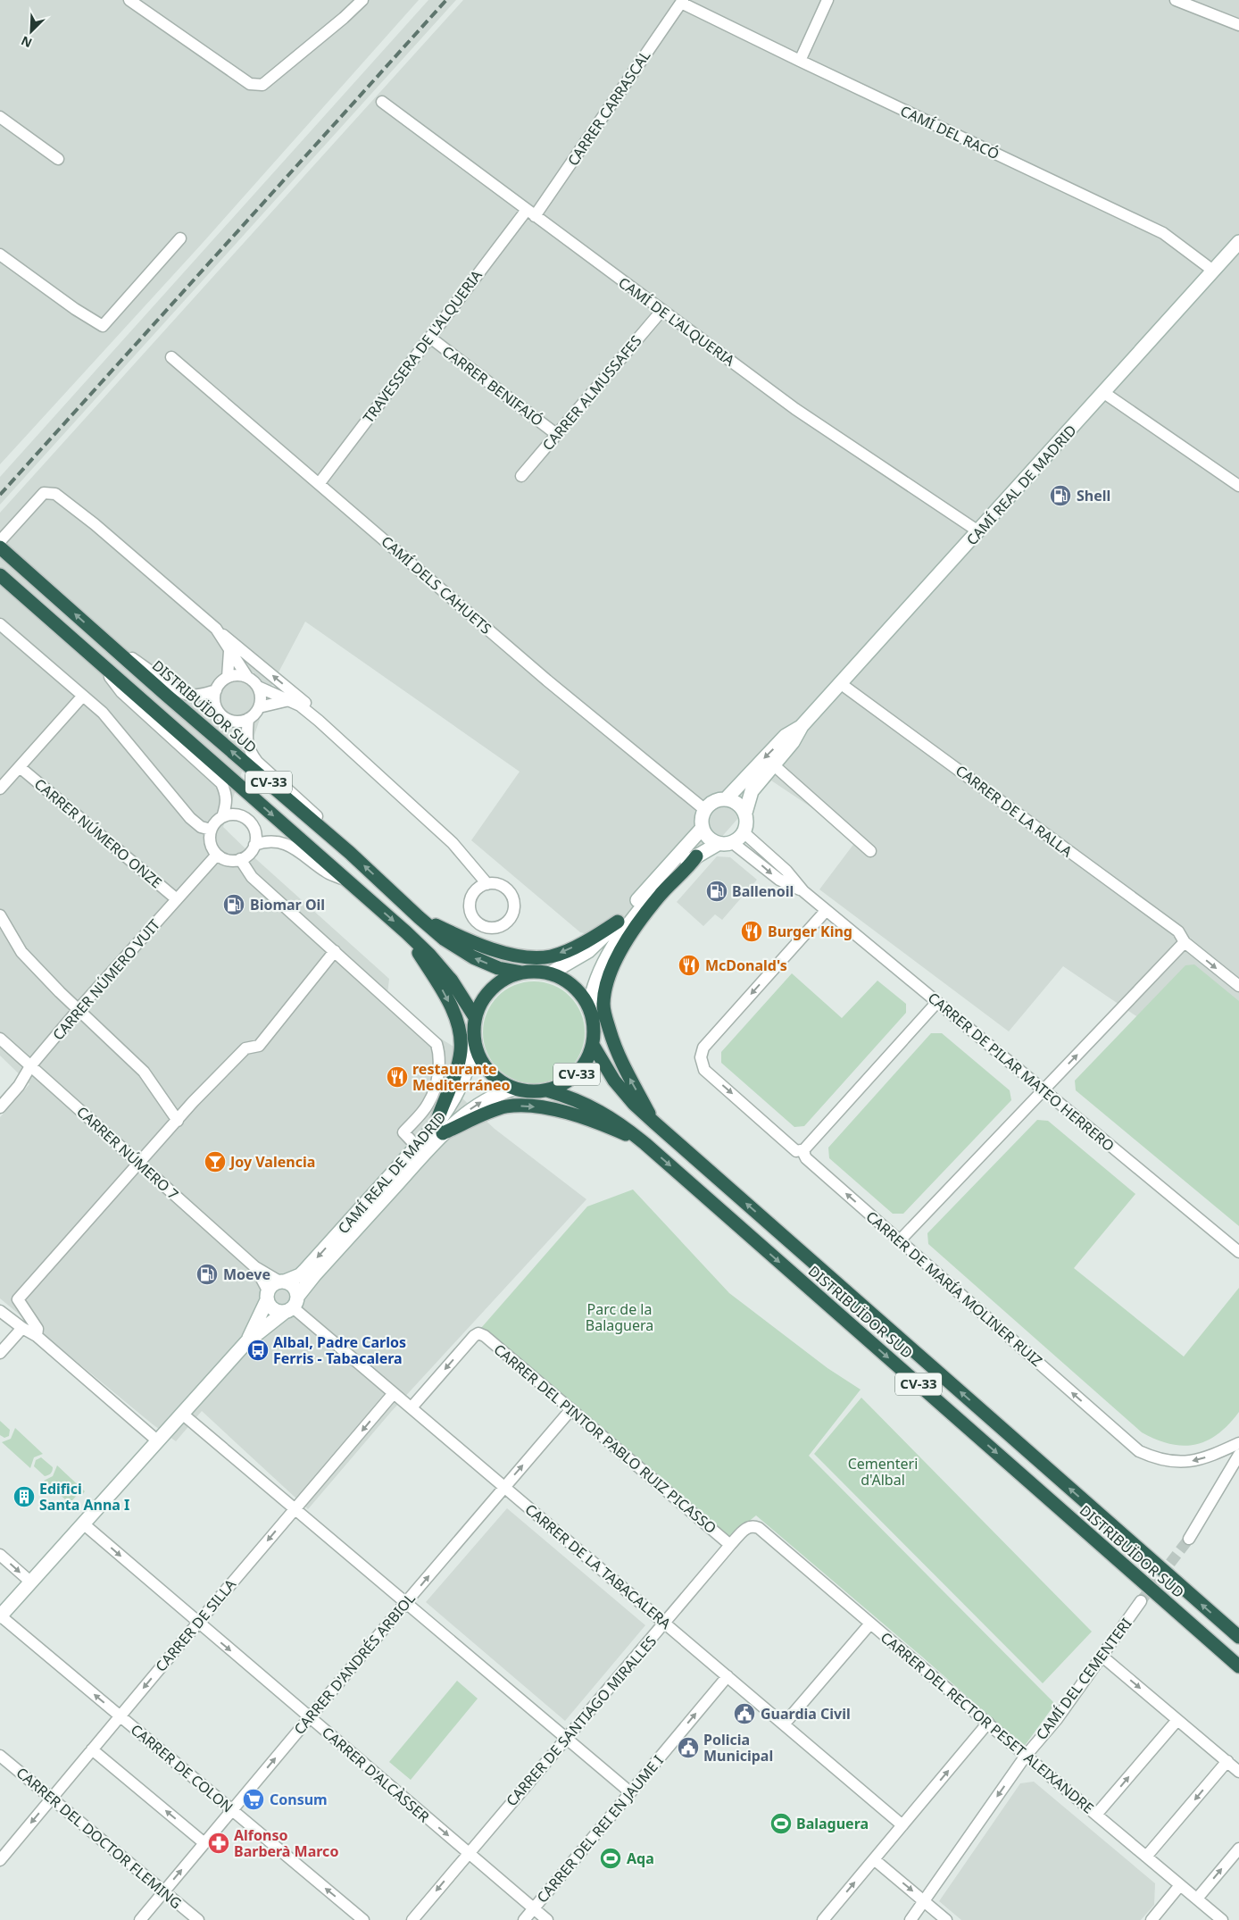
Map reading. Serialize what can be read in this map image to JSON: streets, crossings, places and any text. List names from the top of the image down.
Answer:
{
  "streets": {
    "highway": ["DISTRIBUÏDOR SUD", "CV-33"],
    "street": [
      "CARRER CARRASCAL",
      "CAMÍ DEL RACÓ",
      "CAMÍ DE L'ALQUERIA",
      "TRAVESSERA DE L'ALQUERIA",
      "CARRER BENIFAIÓ",
      "CARRER ALMUSSAFES",
      "CAMÍ REAL DE MADRID",
      "CAMÍ DELS CAHUETS",
      "CARRER DE LA RALLA",
      "CARRER NÚMERO ONZE",
      "CARRER NÚMERO VUIT",
      "CARRER DE PILAR MATEO HERRERO",
      "CARRER NÚMERO 7",
      "CARRER DE MARÍA MOLINER RUIZ",
      "CARRER DEL PINTOR PABLO RUIZ PICASSO",
      "CARRER DE LA TABACALERA",
      "CARRER DE SILLA",
      "CARRER D'ANDRÉS ARBIOL",
      "CAMÍ DEL CEMENTERI",
      "CARRER DE SANTIAGO MIRALLES",
      "CARRER DEL RECTOR PESET ALEIXANDRE",
      "CARRER DE COLON",
      "CARRER D'ALCÀSSER",
      "CARRER DEL REI EN JAUME I",
      "CARRER DEL DOCTOR FLEMING"
    ]
  },
  "crossings": [
    ["CARRER CARRASCAL", "CAMÍ DEL RACÓ"],
    ["CARRER CARRASCAL", "CAMÍ DE L'ALQUERIA"],
    ["CARRER CARRASCAL", "TRAVESSERA DE L'ALQUERIA"],
    ["CAMÍ DEL RACÓ", "CAMÍ REAL DE MADRID"],
    ["CAMÍ DE L'ALQUERIA", "TRAVESSERA DE L'ALQUERIA"],
    ["CAMÍ DE L'ALQUERIA", "CARRER ALMUSSAFES"],
    ["CAMÍ DE L'ALQUERIA", "CAMÍ REAL DE MADRID"],
    ["TRAVESSERA DE L'ALQUERIA", "CARRER BENIFAIÓ"],
    ["TRAVESSERA DE L'ALQUERIA", "CAMÍ DELS CAHUETS"],
    ["CARRER BENIFAIÓ", "CARRER ALMUSSAFES"],
    ["CAMÍ REAL DE MADRID", "CAMÍ DELS CAHUETS"],
    ["CAMÍ REAL DE MADRID", "DISTRIBUÏDOR SUD"],
    ["CAMÍ REAL DE MADRID", "CV-33"],
    ["CAMÍ REAL DE MADRID", "CARRER DE LA RALLA"],
    ["CAMÍ REAL DE MADRID", "CARRER DE PILAR MATEO HERRERO"],
    ["CAMÍ REAL DE MADRID", "CARRER NÚMERO 7"],
    ["CAMÍ REAL DE MADRID", "CARRER DE LA TABACALERA"],
    ["CAMÍ DELS CAHUETS", "CARRER DE PILAR MATEO HERRERO"],
    ["DISTRIBUÏDOR SUD", "CV-33"],
    ["CARRER NÚMERO ONZE", "CARRER NÚMERO VUIT"],
    ["CARRER NÚMERO VUIT", "CARRER NÚMERO 7"],
    ["CARRER NÚMERO 7", "CARRER DE LA TABACALERA"],
    ["CARRER DEL PINTOR PABLO RUIZ PICASSO", "CARRER DE LA TABACALERA"],
    ["CARRER DEL PINTOR PABLO RUIZ PICASSO", "CARRER D'ANDRÉS ARBIOL"],
    ["CARRER DEL PINTOR PABLO RUIZ PICASSO", "CARRER DE SANTIAGO MIRALLES"],
    ["CARRER DE LA TABACALERA", "CARRER DE SILLA"],
    ["CARRER DE LA TABACALERA", "CARRER D'ANDRÉS ARBIOL"],
    ["CARRER DE LA TABACALERA", "CARRER DE SANTIAGO MIRALLES"],
    ["CARRER DE LA TABACALERA", "CARRER DEL REI EN JAUME I"],
    ["CARRER DE SILLA", "CARRER DE COLON"],
    ["CARRER DE SILLA", "CARRER D'ALCÀSSER"],
    ["CARRER DE SILLA", "CARRER DEL DOCTOR FLEMING"],
    ["CARRER D'ANDRÉS ARBIOL", "CARRER DE COLON"],
    ["CARRER D'ANDRÉS ARBIOL", "CARRER D'ALCÀSSER"],
    ["CARRER D'ANDRÉS ARBIOL", "CARRER DEL DOCTOR FLEMING"],
    ["CAMÍ DEL CEMENTERI", "CARRER DEL RECTOR PESET ALEIXANDRE"],
    ["CARRER DE SANTIAGO MIRALLES", "CARRER DEL RECTOR PESET ALEIXANDRE"],
    ["CARRER DE SANTIAGO MIRALLES", "CARRER D'ALCÀSSER"],
    ["CARRER D'ALCÀSSER", "CARRER DEL REI EN JAUME I"]
  ],
  "one_way": [
    "CARRER DE MARÍA MOLINER RUIZ",
    "CARRER DE SILLA",
    "CARRER D'ANDRÉS ARBIOL",
    "CARRER DE COLON",
    "CARRER D'ALCÀSSER",
    "CARRER DEL REI EN JAUME I"
  ],
  "parks": ["Parc de la Balaguera", "Cementeri d'Albal"],
  "places": {
    "fuel station": [
      "Shell",
      "Ballenoil",
      "Biomar Oil",
      "Moeve"
    ],
    "restaurant": ["Burger King", "McDonald's", "restaurante Mediterráneo"],
    "bar": ["Joy Valencia"],
    "bus stop": ["Albal, Padre Carlos Ferris - Tabacalera"],
    "building": ["Edifici Santa Anna I"],
    "public building": ["Guardia Civil", "Policia Municipal"],
    "supermarket": ["Consum"],
    "sports": ["Balaguera", "Aqa"],
    "pharmacy": ["Alfonso Barberà Marco"]
  },
  "north": "bottom left"
}
